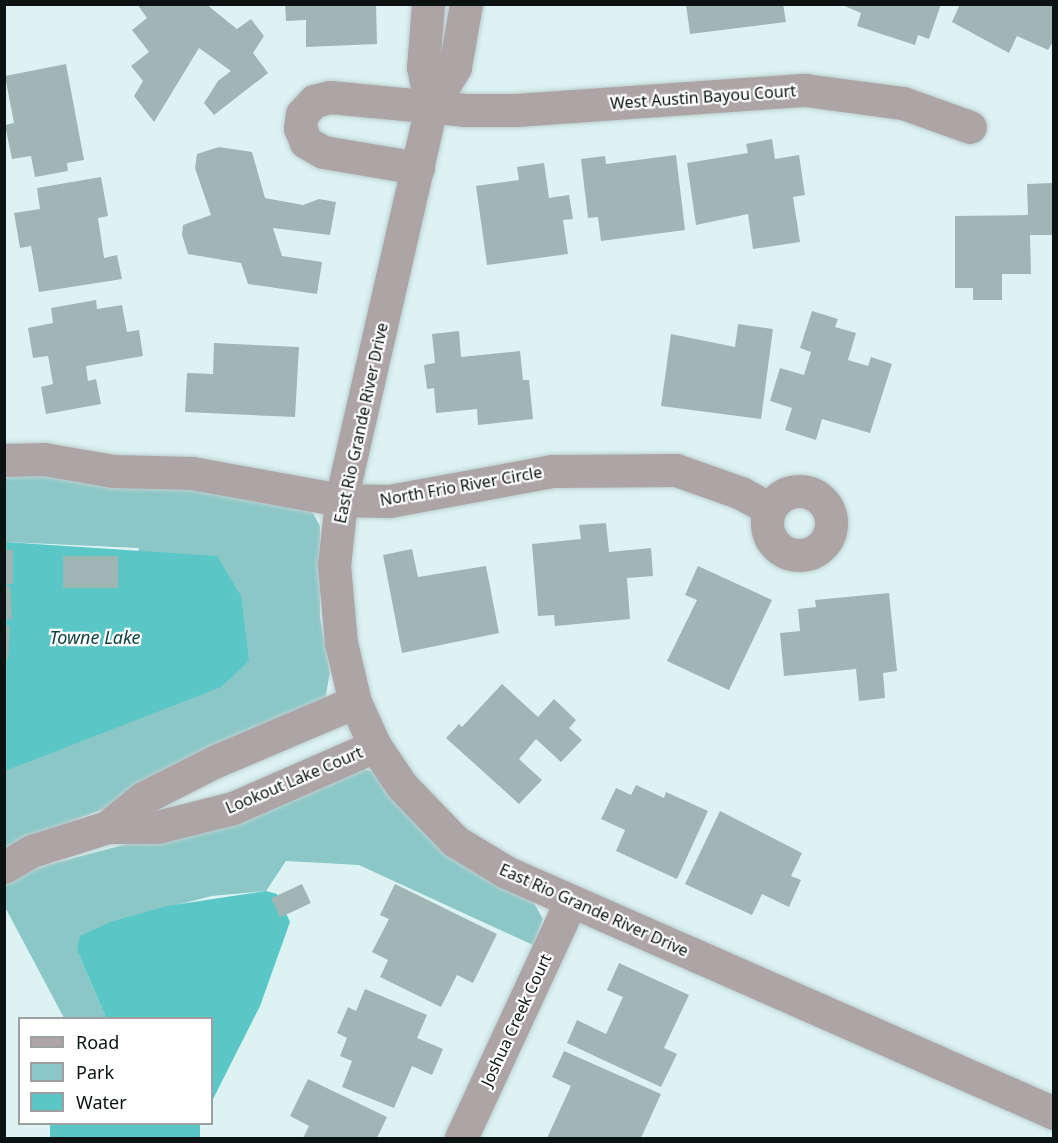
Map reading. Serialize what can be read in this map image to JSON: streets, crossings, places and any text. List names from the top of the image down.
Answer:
{
  "streets": {
    "street": [
      "West Austin Bayou Court",
      "East Rio Grande River Drive",
      "North Frio River Circle",
      "Lookout Lake Court",
      "Joshua Creek Court"
    ]
  },
  "crossings": [
    ["West Austin Bayou Court", "East Rio Grande River Drive"],
    ["East Rio Grande River Drive", "North Frio River Circle"],
    ["East Rio Grande River Drive", "Lookout Lake Court"],
    ["East Rio Grande River Drive", "Joshua Creek Court"]
  ],
  "water": ["Towne Lake"],
  "legend": ["Road", "Park", "Water"]
}
